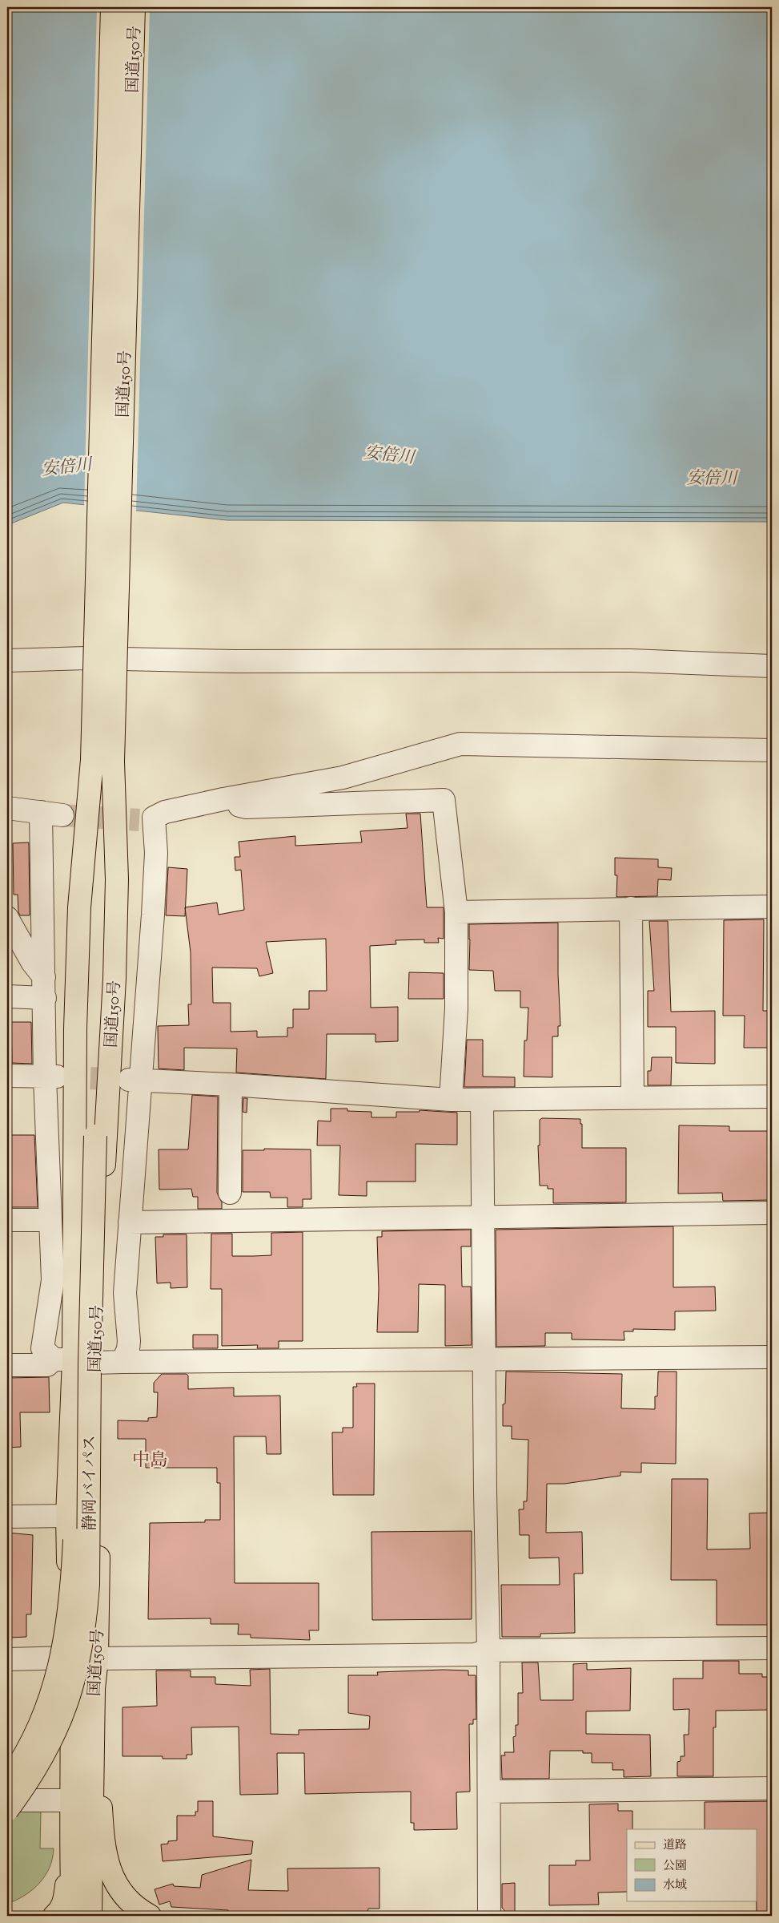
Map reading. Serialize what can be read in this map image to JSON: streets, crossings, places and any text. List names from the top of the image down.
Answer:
{
  "streets": {
    "main road": ["国道150号", "静岡バイパス"]
  },
  "crossings": [
    ["国道150号", "静岡バイパス"]
  ],
  "districts": ["中島"],
  "water": ["安倍川"],
  "legend": ["道路", "公園", "水域"]
}
